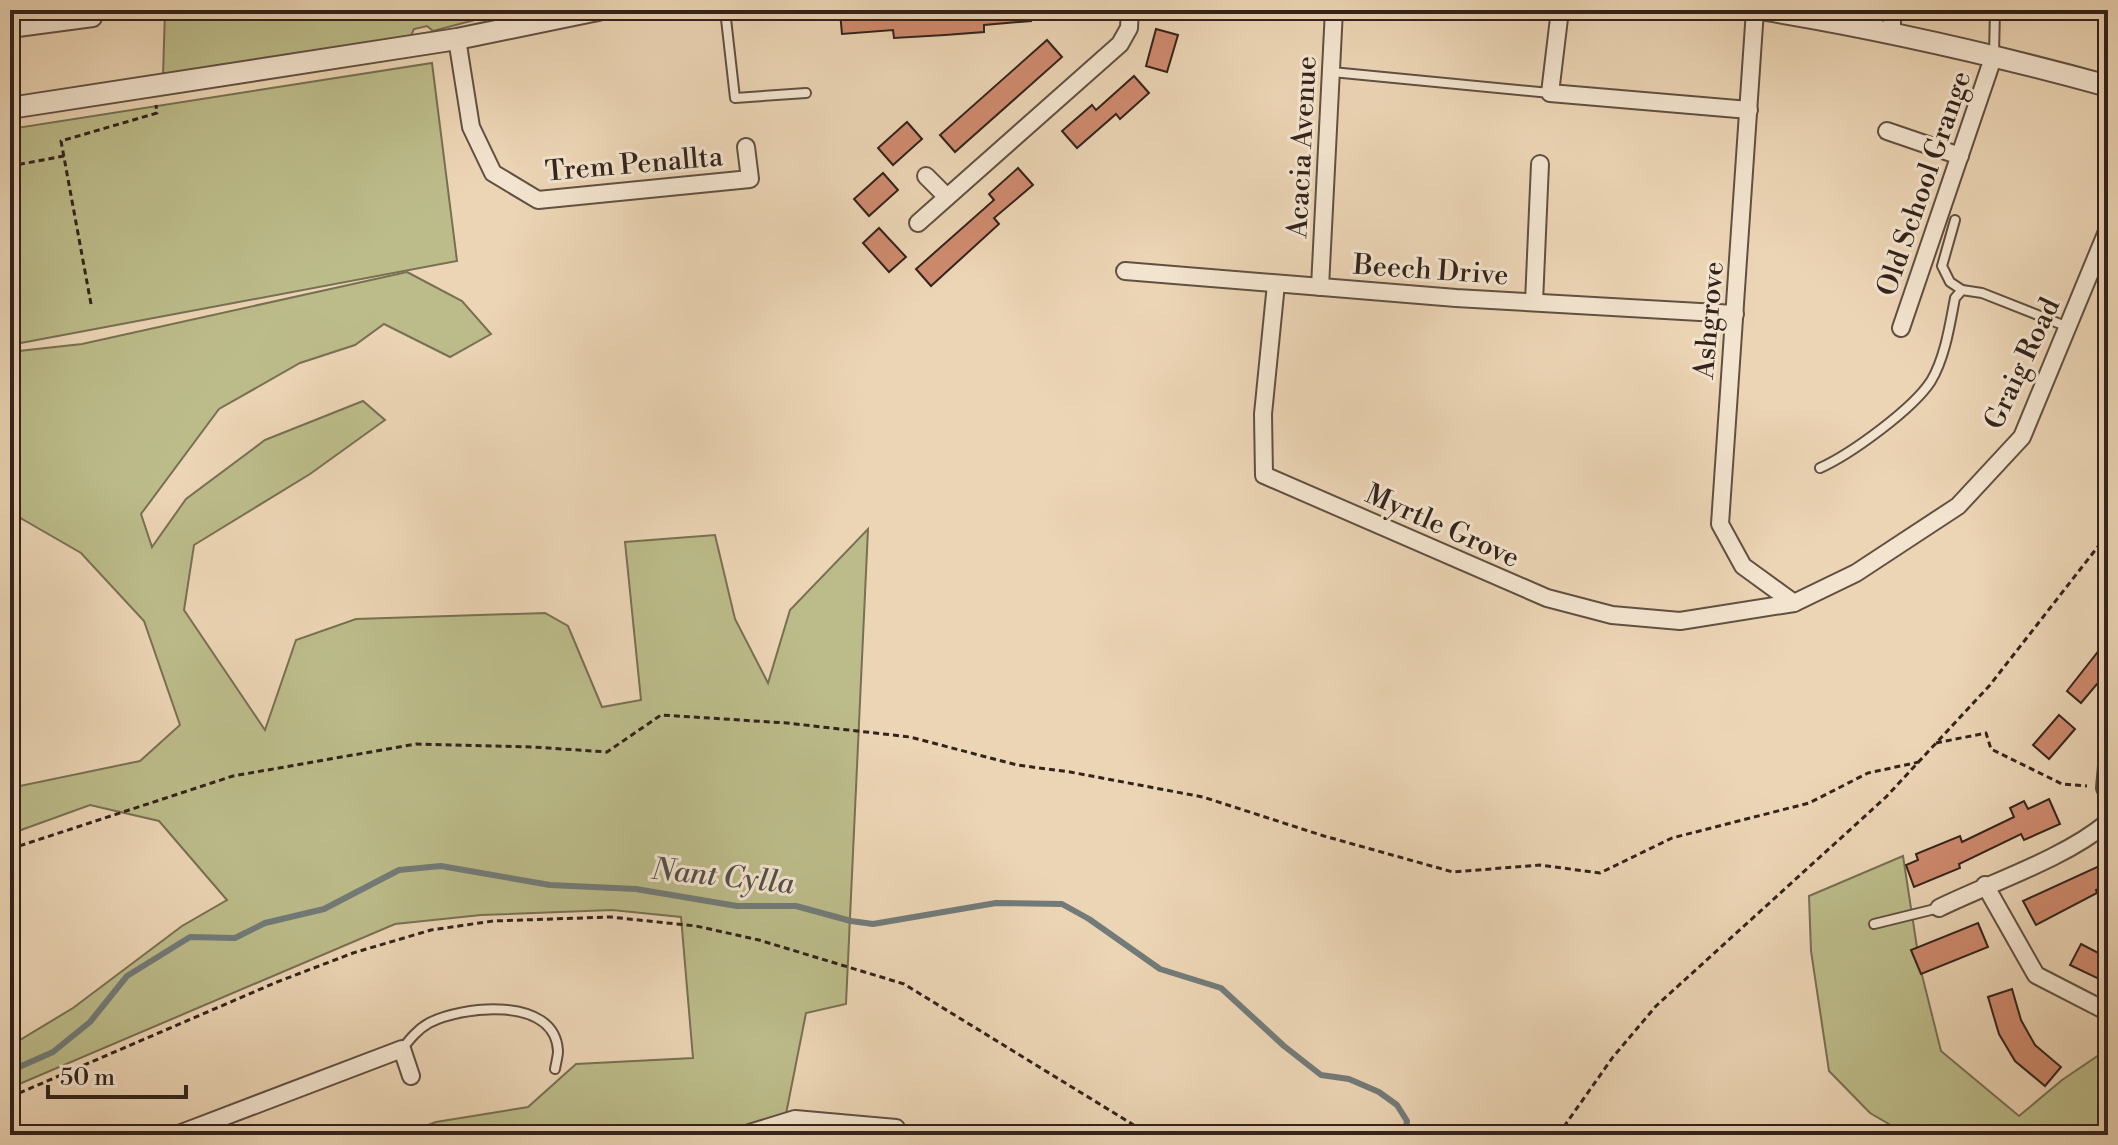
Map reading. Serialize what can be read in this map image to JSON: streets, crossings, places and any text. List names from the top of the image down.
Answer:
{
  "streets": {
    "street": [
      "Acacia Avenue",
      "Trem Penallta",
      "Old School Grange",
      "Beech Drive",
      "Ashgrove",
      "Graig Road",
      "Myrtle Grove"
    ]
  },
  "crossings": [
    ["Acacia Avenue", "Beech Drive"],
    ["Beech Drive", "Ashgrove"],
    ["Beech Drive", "Myrtle Grove"],
    ["Ashgrove", "Graig Road"],
    ["Ashgrove", "Myrtle Grove"],
    ["Graig Road", "Myrtle Grove"]
  ],
  "water": ["Nant Cylla"],
  "scale_bar": "50 m"
}
